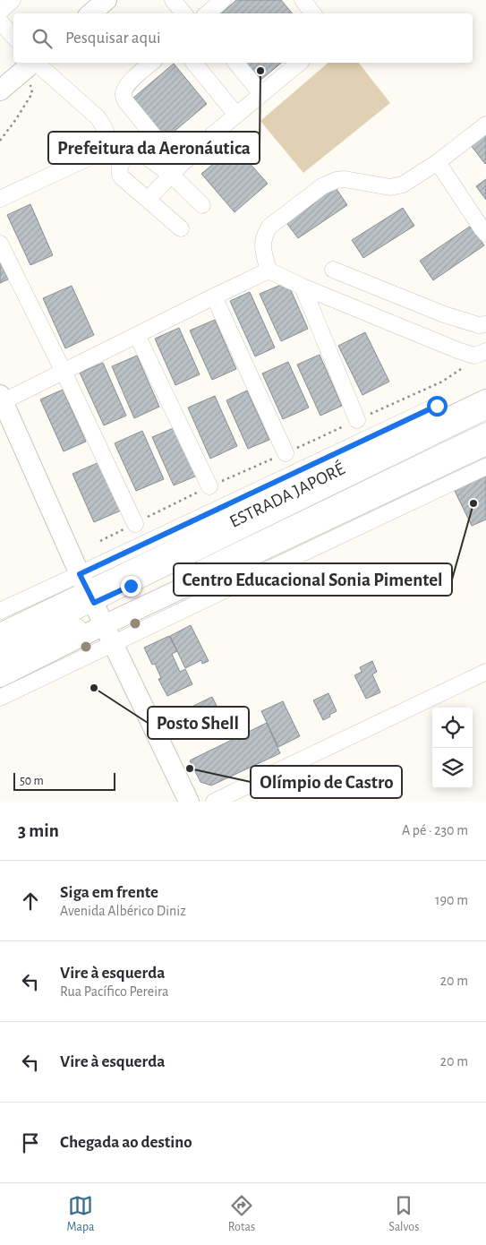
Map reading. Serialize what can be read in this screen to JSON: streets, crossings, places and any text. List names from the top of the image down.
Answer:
{
  "streets": {
    "main road": ["ESTRADA JAPORÉ"]
  },
  "places": [
    "Prefeitura da Aeronáutica",
    "Centro Educacional Sonia Pimentel",
    "Posto Shell",
    "Olímpio de Castro"
  ],
  "scale_bar": "50 m",
  "page": {
    "search": "Pesquisar aqui",
    "scale": "50 m",
    "heading": ["3 min", "A pé · 230 m"],
    "list": [
      ["Siga em frente", "Avenida Albérico Diniz", "190 m"],
      ["Vire à esquerda", "Rua Pacífico Pereira", "20 m"],
      ["Vire à esquerda", "20 m"],
      "Chegada ao destino"
    ],
    "nav": ["Mapa", "Rotas", "Salvos"]
  }
}
